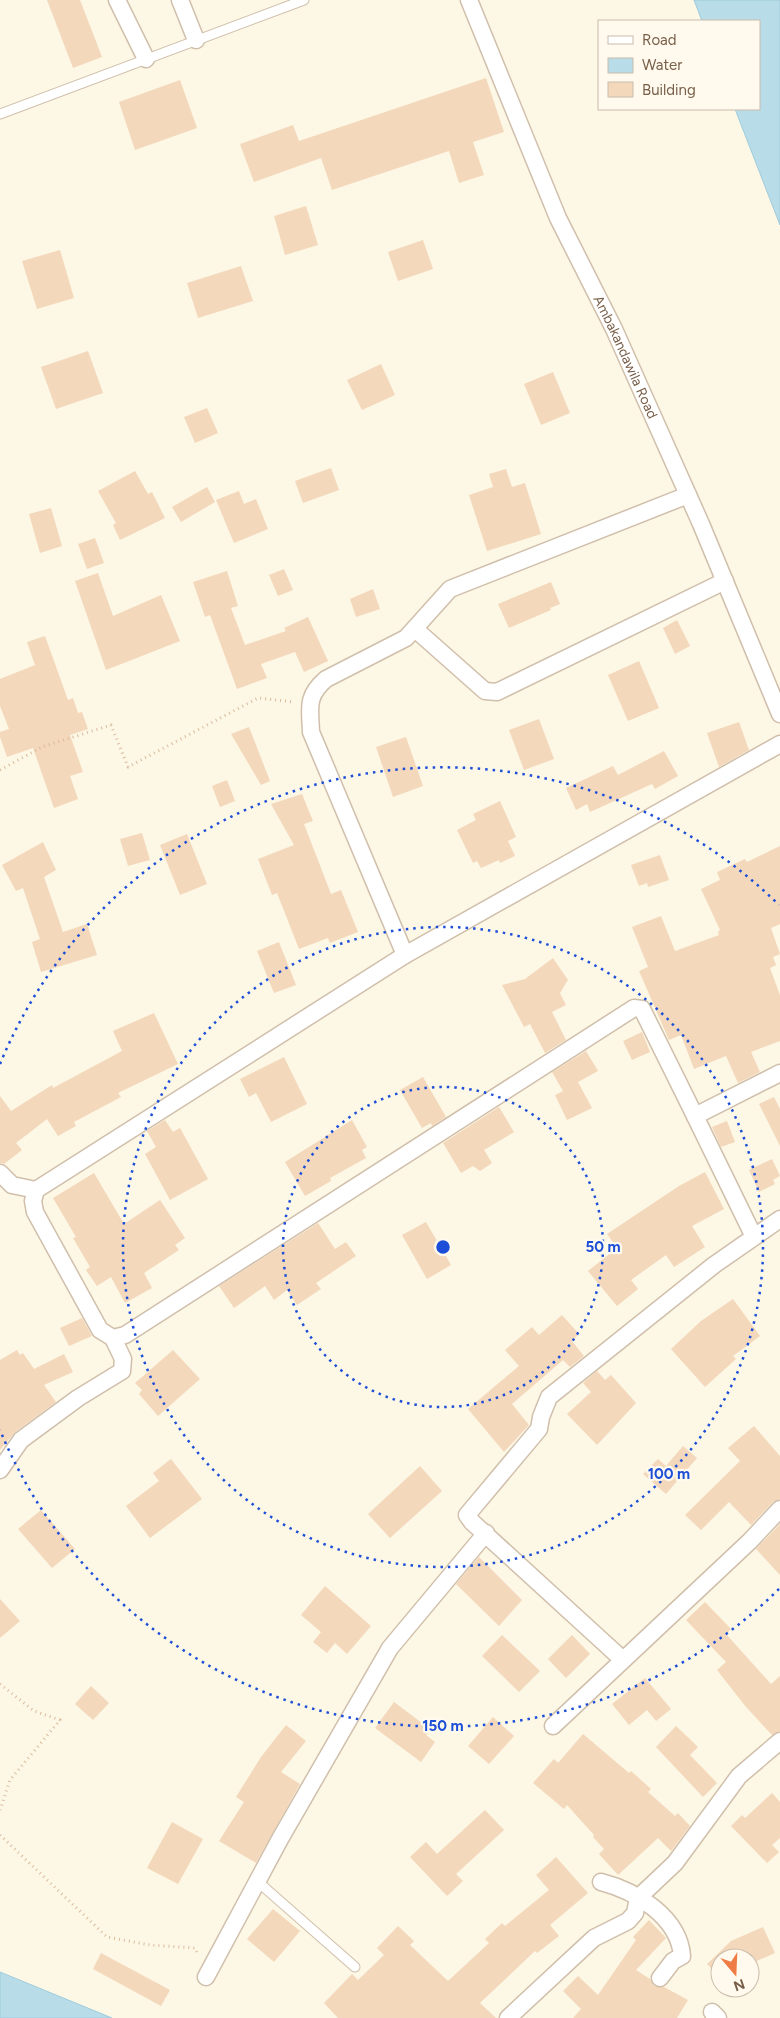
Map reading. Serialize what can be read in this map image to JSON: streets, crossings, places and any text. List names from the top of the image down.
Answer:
{
  "streets": {
    "street": ["Ambakandawila Road"]
  },
  "legend": ["Road", "Water", "Building"],
  "north": "bottom",
  "rings": ["50 m", "100 m", "150 m"]
}
